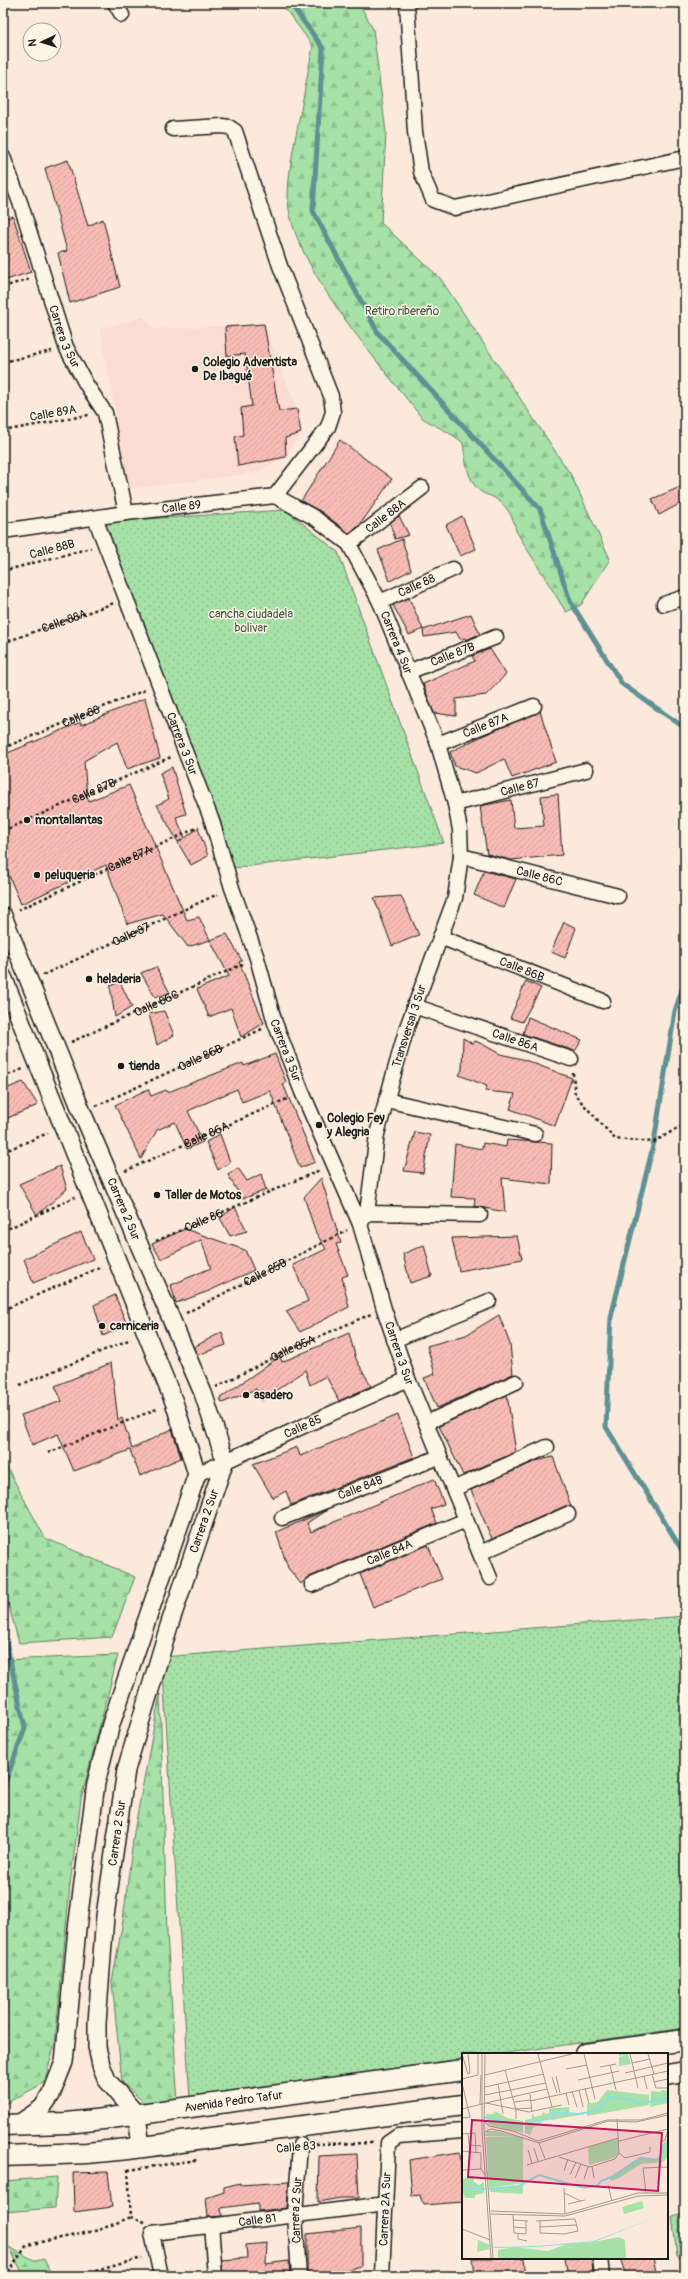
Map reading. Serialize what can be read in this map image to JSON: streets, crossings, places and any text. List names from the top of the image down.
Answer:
{
  "streets": {
    "main road": ["Avenida Pedro Tafur"],
    "street": [
      "Carrera 3 Sur",
      "Calle 89",
      "Calle 88A",
      "Calle 88",
      "Carrera 4 Sur",
      "Calle 87B",
      "Calle 87A",
      "Calle 87",
      "Calle 86C",
      "Calle 86B",
      "Transversal 3 Sur",
      "Calle 86A",
      "Carrera 2 Sur",
      "Calle 85",
      "Calle 84B",
      "Calle 84A",
      "Carrera 2A Sur",
      "Calle 81"
    ],
    "path": [
      "Calle 89A",
      "Calle 88B",
      "Calle 86",
      "Calle 85B",
      "Calle 85A",
      "Calle 83"
    ]
  },
  "crossings": [
    ["Carrera 3 Sur", "Calle 89A"],
    ["Carrera 3 Sur", "Calle 89"],
    ["Carrera 3 Sur", "Calle 88A"],
    ["Carrera 3 Sur", "Calle 88B"],
    ["Carrera 3 Sur", "Calle 88"],
    ["Carrera 3 Sur", "Calle 87B"],
    ["Carrera 3 Sur", "Calle 87A"],
    ["Carrera 3 Sur", "Calle 87"],
    ["Carrera 3 Sur", "Calle 86C"],
    ["Carrera 3 Sur", "Calle 86B"],
    ["Carrera 3 Sur", "Transversal 3 Sur"],
    ["Carrera 3 Sur", "Calle 86A"],
    ["Carrera 3 Sur", "Calle 86"],
    ["Carrera 3 Sur", "Calle 85B"],
    ["Carrera 3 Sur", "Calle 85A"],
    ["Carrera 3 Sur", "Calle 85"],
    ["Carrera 3 Sur", "Calle 84B"],
    ["Carrera 3 Sur", "Calle 84A"],
    ["Calle 89", "Carrera 4 Sur"],
    ["Calle 88A", "Carrera 4 Sur"],
    ["Calle 88", "Carrera 4 Sur"],
    ["Carrera 4 Sur", "Calle 87B"],
    ["Carrera 4 Sur", "Calle 87A"],
    ["Carrera 4 Sur", "Calle 87"],
    ["Carrera 4 Sur", "Transversal 3 Sur"],
    ["Calle 87A", "Carrera 2 Sur"],
    ["Calle 87", "Carrera 2 Sur"],
    ["Calle 86C", "Transversal 3 Sur"],
    ["Calle 86C", "Carrera 2 Sur"],
    ["Calle 86B", "Transversal 3 Sur"],
    ["Calle 86B", "Carrera 2 Sur"],
    ["Transversal 3 Sur", "Calle 86A"],
    ["Transversal 3 Sur", "Calle 85B"],
    ["Calle 86A", "Carrera 2 Sur"],
    ["Carrera 2 Sur", "Calle 86"],
    ["Carrera 2 Sur", "Calle 85B"],
    ["Carrera 2 Sur", "Calle 85A"],
    ["Carrera 2 Sur", "Calle 85"],
    ["Carrera 2 Sur", "Avenida Pedro Tafur"],
    ["Carrera 2 Sur", "Calle 83"],
    ["Carrera 2 Sur", "Calle 81"],
    ["Calle 83", "Carrera 2A Sur"],
    ["Carrera 2A Sur", "Calle 81"]
  ],
  "parks": ["Retiro ribereño", "cancha ciudadela bolivar"],
  "places": [
    "Colegio Adventista De Ibagué",
    "montallantas",
    "peluqueria",
    "heladeria",
    "tienda",
    "Colegio Fey y Alegria",
    "Taller de Motos",
    "carniceria",
    "asadero"
  ],
  "north": "left"
}
